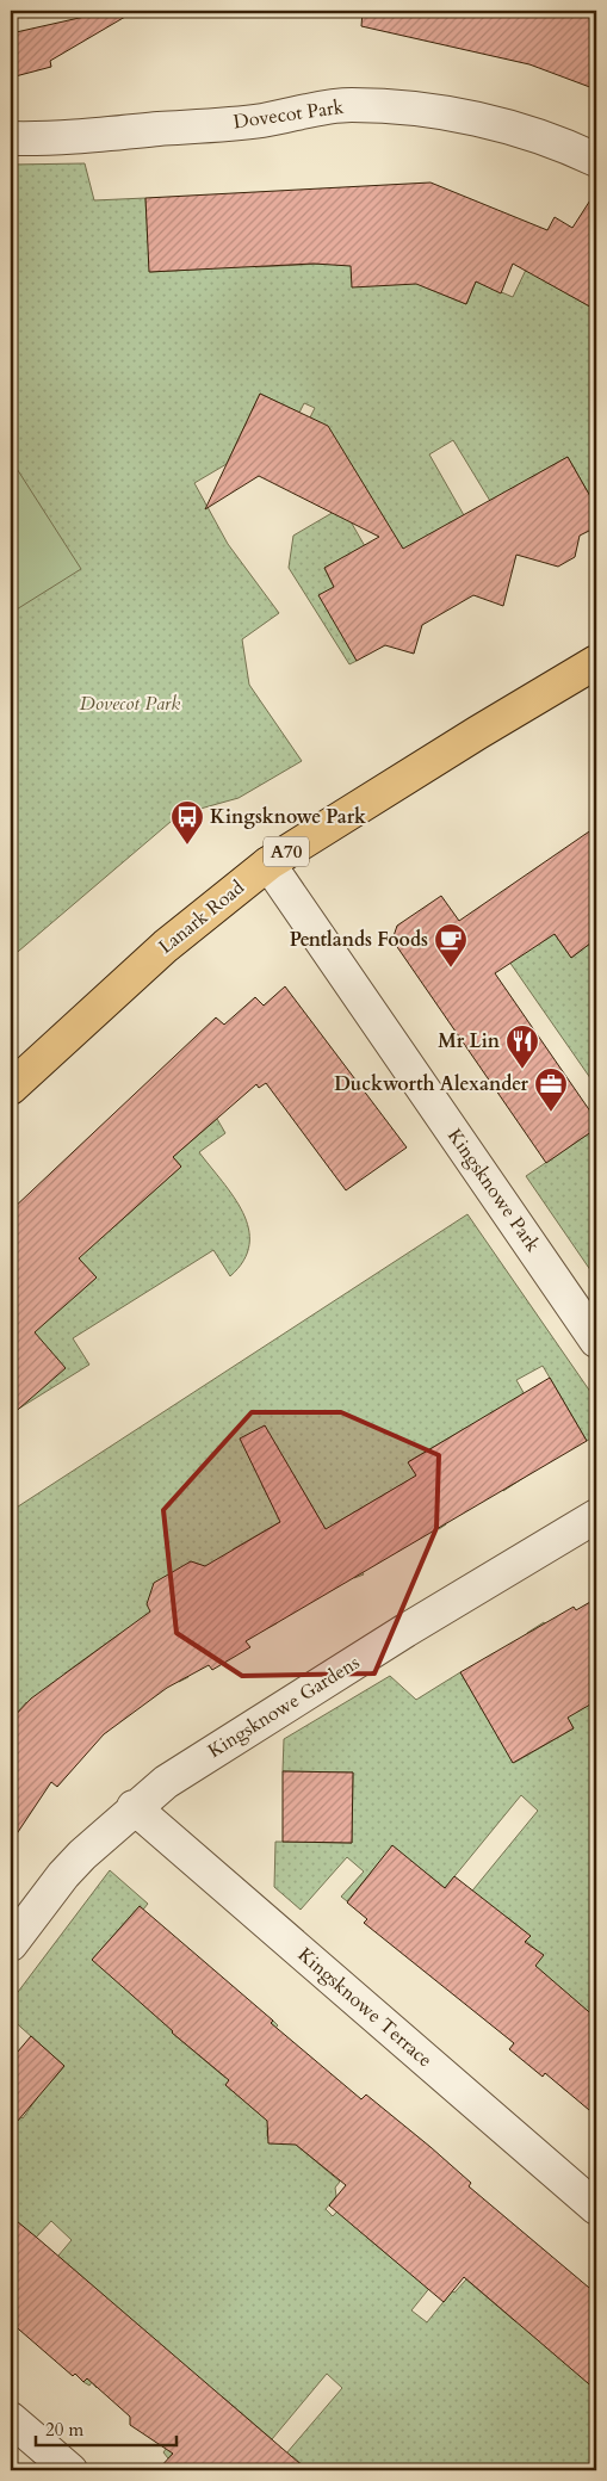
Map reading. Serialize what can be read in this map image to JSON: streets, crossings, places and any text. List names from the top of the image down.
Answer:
{
  "streets": {
    "main road": ["A70", "Lanark Road"],
    "street": [
      "Dovecot Park",
      "Kingsknowe Park",
      "Kingsknowe Gardens",
      "Kingsknowe Terrace"
    ]
  },
  "crossings": [
    ["Lanark Road", "Kingsknowe Park"],
    ["Kingsknowe Gardens", "Kingsknowe Terrace"]
  ],
  "parks": ["Dovecot Park"],
  "places": {
    "bus stop": ["Kingsknowe Park"],
    "cafe": ["Pentlands Foods"],
    "restaurant": ["Mr Lin"],
    "office": ["Duckworth Alexander"]
  },
  "scale_bar": "20 m"
}
